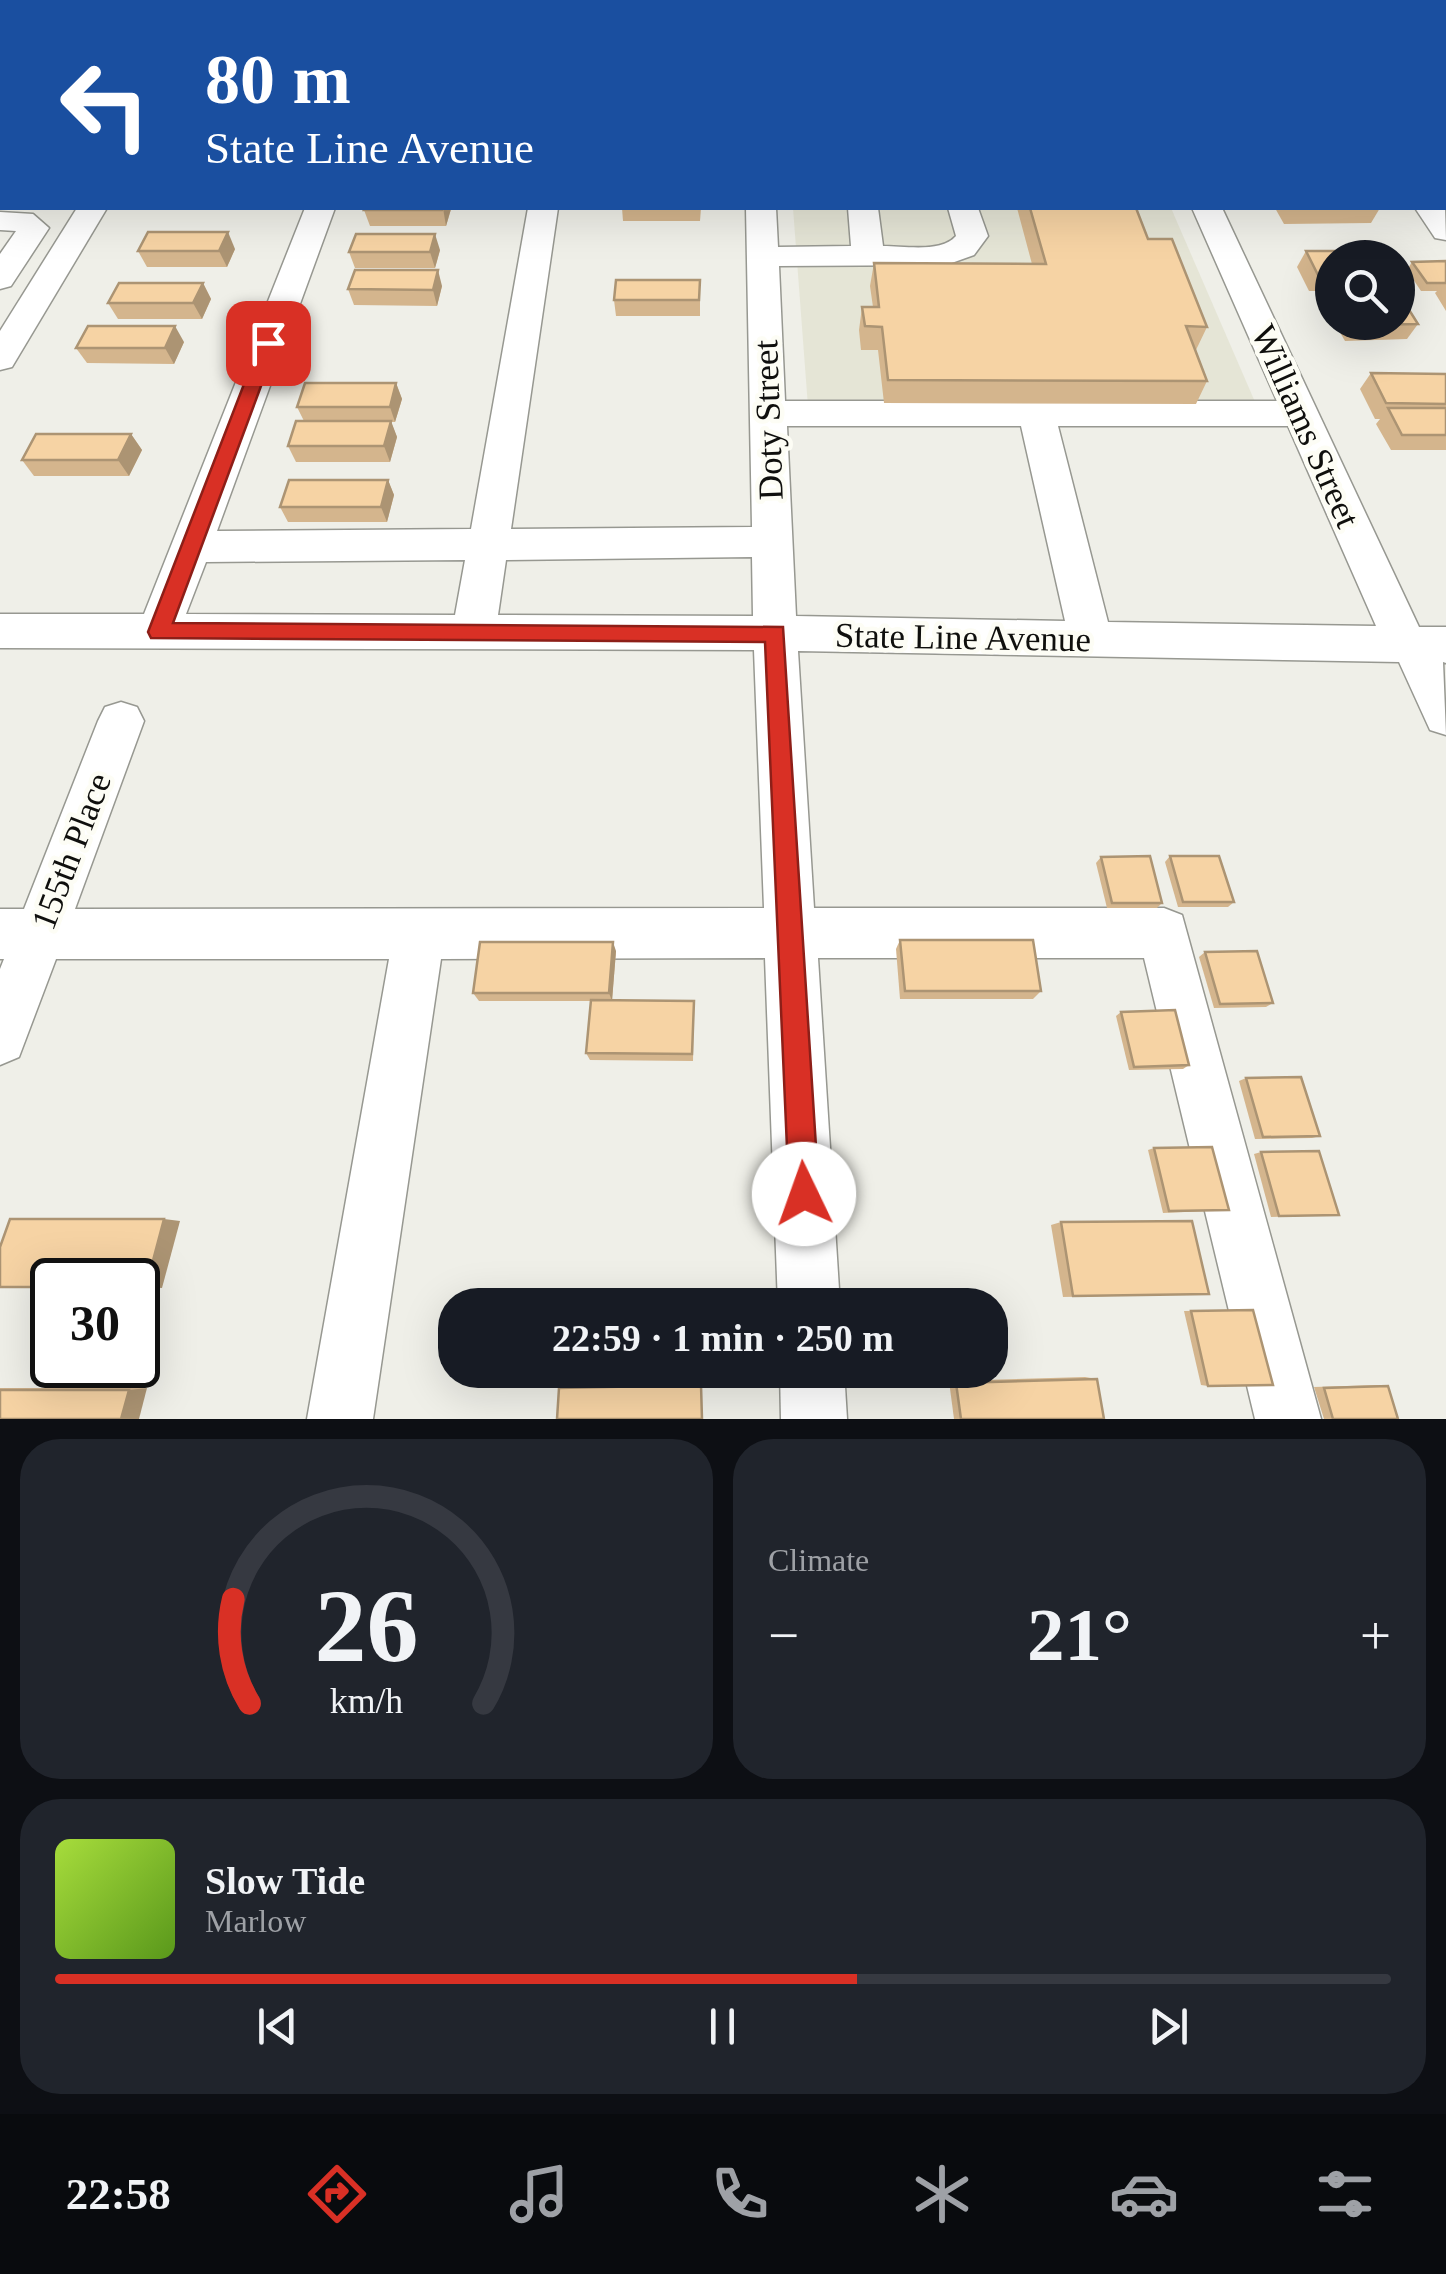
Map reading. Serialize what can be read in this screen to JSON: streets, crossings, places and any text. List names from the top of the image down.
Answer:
{
  "streets": {
    "street": [
      "Doty Street",
      "Williams Street",
      "State Line Avenue",
      "155th Place"
    ]
  },
  "crossings": [
    ["Doty Street", "State Line Avenue"],
    ["Williams Street", "State Line Avenue"]
  ],
  "page": {
    "turn": ["80 m", "State Line Avenue"],
    "limit": "30",
    "trip": "22:59 · 1 min · 250 m",
    "tile": "Climate",
    "heat": ["−", "21°", "+"],
    "song": ["Slow Tide", "Marlow"],
    "tabs": "22:58",
    "gauge": ["26", "km/h"]
  }
}
